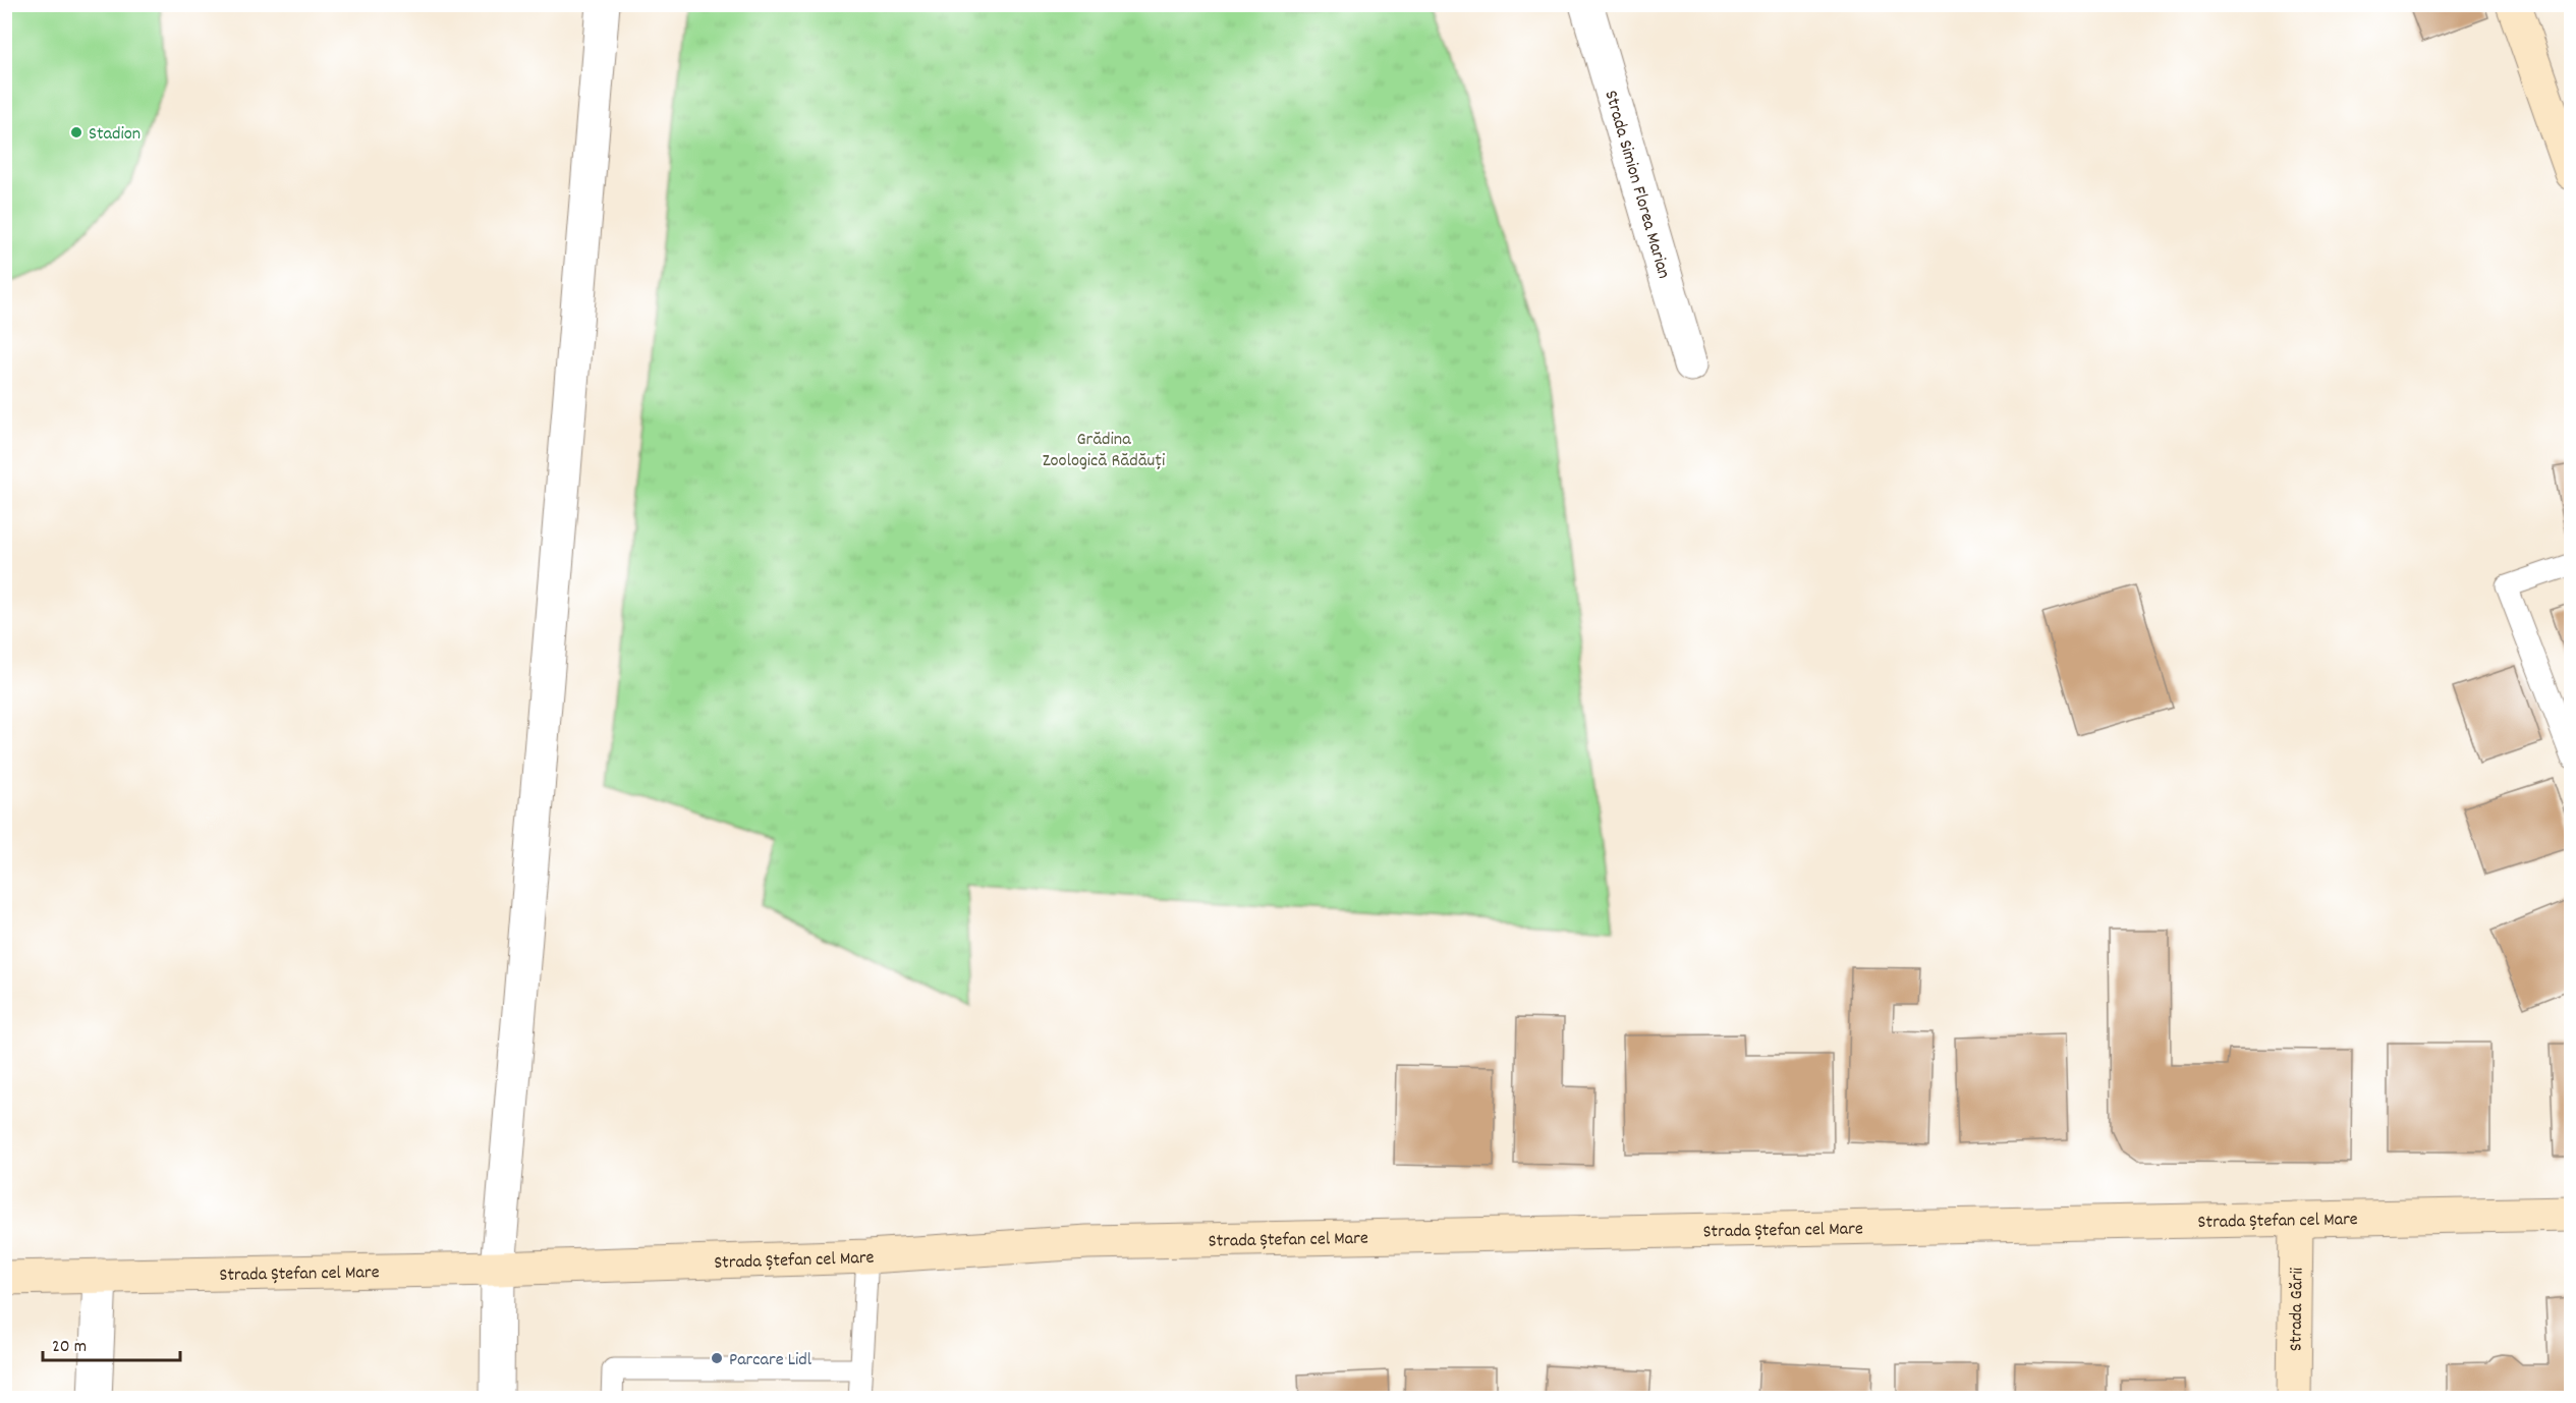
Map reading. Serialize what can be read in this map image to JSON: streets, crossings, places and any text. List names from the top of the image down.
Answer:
{
  "streets": {
    "main road": ["Strada Ștefan cel Mare", "Strada Gării"],
    "street": ["Strada Simion Florea Marian"]
  },
  "crossings": [
    ["Strada Ștefan cel Mare", "Strada Gării"]
  ],
  "parks": ["Grădina Zoologică Rădăuți"],
  "places": ["Stadion", "Parcare Lidl"],
  "scale_bar": "20 m"
}
